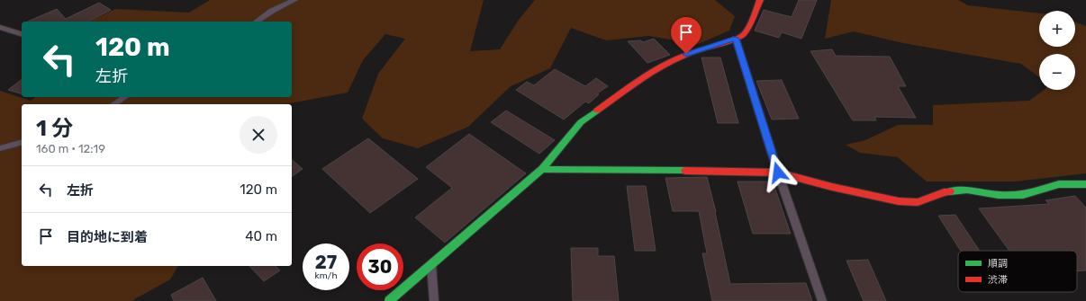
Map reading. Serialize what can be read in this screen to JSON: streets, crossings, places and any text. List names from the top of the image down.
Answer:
{
  "legend": ["順調", "渋滞"],
  "page": {
    "map_buttons": ["+", "−"],
    "turn": ["120 m", "左折"],
    "heading": ["1 分", "160 m · 12:19"],
    "list": [
      {
        "name": "左折",
        "value": "120 m"
      },
      {
        "name": "目的地に到着",
        "value": "40 m"
      }
    ],
    "speed": "27 km/h",
    "limit": "30"
  }
}
